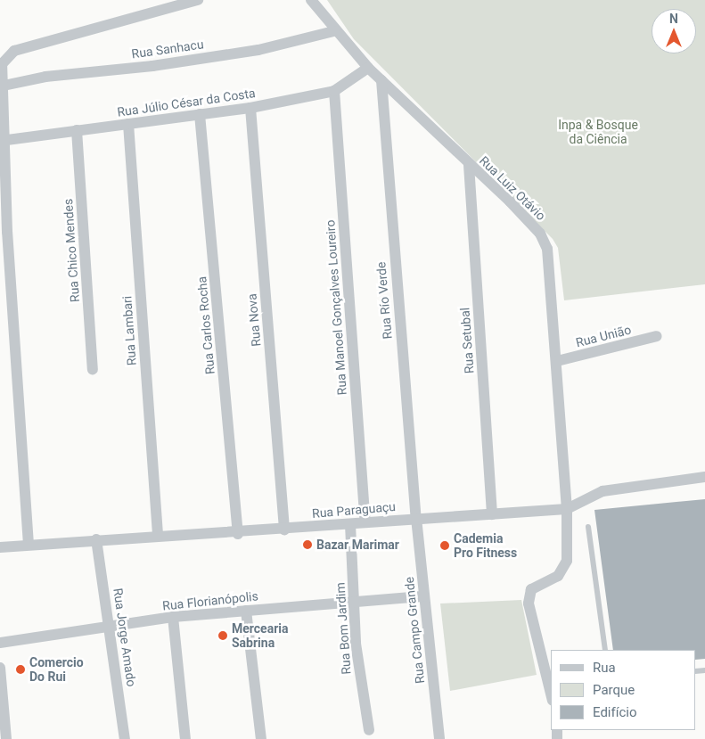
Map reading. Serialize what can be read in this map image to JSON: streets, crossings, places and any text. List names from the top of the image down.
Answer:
{
  "streets": {
    "street": [
      "Rua Sanhacu",
      "Rua Júlio César da Costa",
      "Rua Luiz Otávio",
      "Rua Chico Mendes",
      "Rua Río Verde",
      "Rua Manoel Gonçalves Loureiro",
      "Rua Nova",
      "Rua Carlos Rocha",
      "Rua Lambari",
      "Rua União",
      "Rua Setubal",
      "Rua Paraguaçu",
      "Rua Florianópolis",
      "Rua Bom Jardim",
      "Rua Campo Grande",
      "Rua Jorge Amado"
    ]
  },
  "crossings": [
    ["Rua Sanhacu", "Rua Luiz Otávio"],
    ["Rua Júlio César da Costa", "Rua Luiz Otávio"],
    ["Rua Júlio César da Costa", "Rua Chico Mendes"],
    ["Rua Júlio César da Costa", "Rua Manoel Gonçalves Loureiro"],
    ["Rua Júlio César da Costa", "Rua Nova"],
    ["Rua Júlio César da Costa", "Rua Carlos Rocha"],
    ["Rua Júlio César da Costa", "Rua Lambari"],
    ["Rua Luiz Otávio", "Rua Río Verde"],
    ["Rua Luiz Otávio", "Rua União"],
    ["Rua Luiz Otávio", "Rua Setubal"],
    ["Rua Luiz Otávio", "Rua Paraguaçu"],
    ["Rua Río Verde", "Rua Paraguaçu"],
    ["Rua Río Verde", "Rua Campo Grande"],
    ["Rua Manoel Gonçalves Loureiro", "Rua Paraguaçu"],
    ["Rua Nova", "Rua Paraguaçu"],
    ["Rua Carlos Rocha", "Rua Paraguaçu"],
    ["Rua Lambari", "Rua Paraguaçu"],
    ["Rua Setubal", "Rua Paraguaçu"],
    ["Rua Paraguaçu", "Rua Bom Jardim"],
    ["Rua Paraguaçu", "Rua Campo Grande"],
    ["Rua Paraguaçu", "Rua Jorge Amado"],
    ["Rua Florianópolis", "Rua Bom Jardim"],
    ["Rua Florianópolis", "Rua Campo Grande"],
    ["Rua Florianópolis", "Rua Jorge Amado"]
  ],
  "parks": ["Inpa & Bosque da Ciência"],
  "places": [
    "Bazar Marimar",
    "Cademia Pro Fitness",
    "Mercearia Sabrina",
    "Comercio Do Rui"
  ],
  "legend": ["Rua", "Parque", "Edifício"],
  "north": "top"
}
